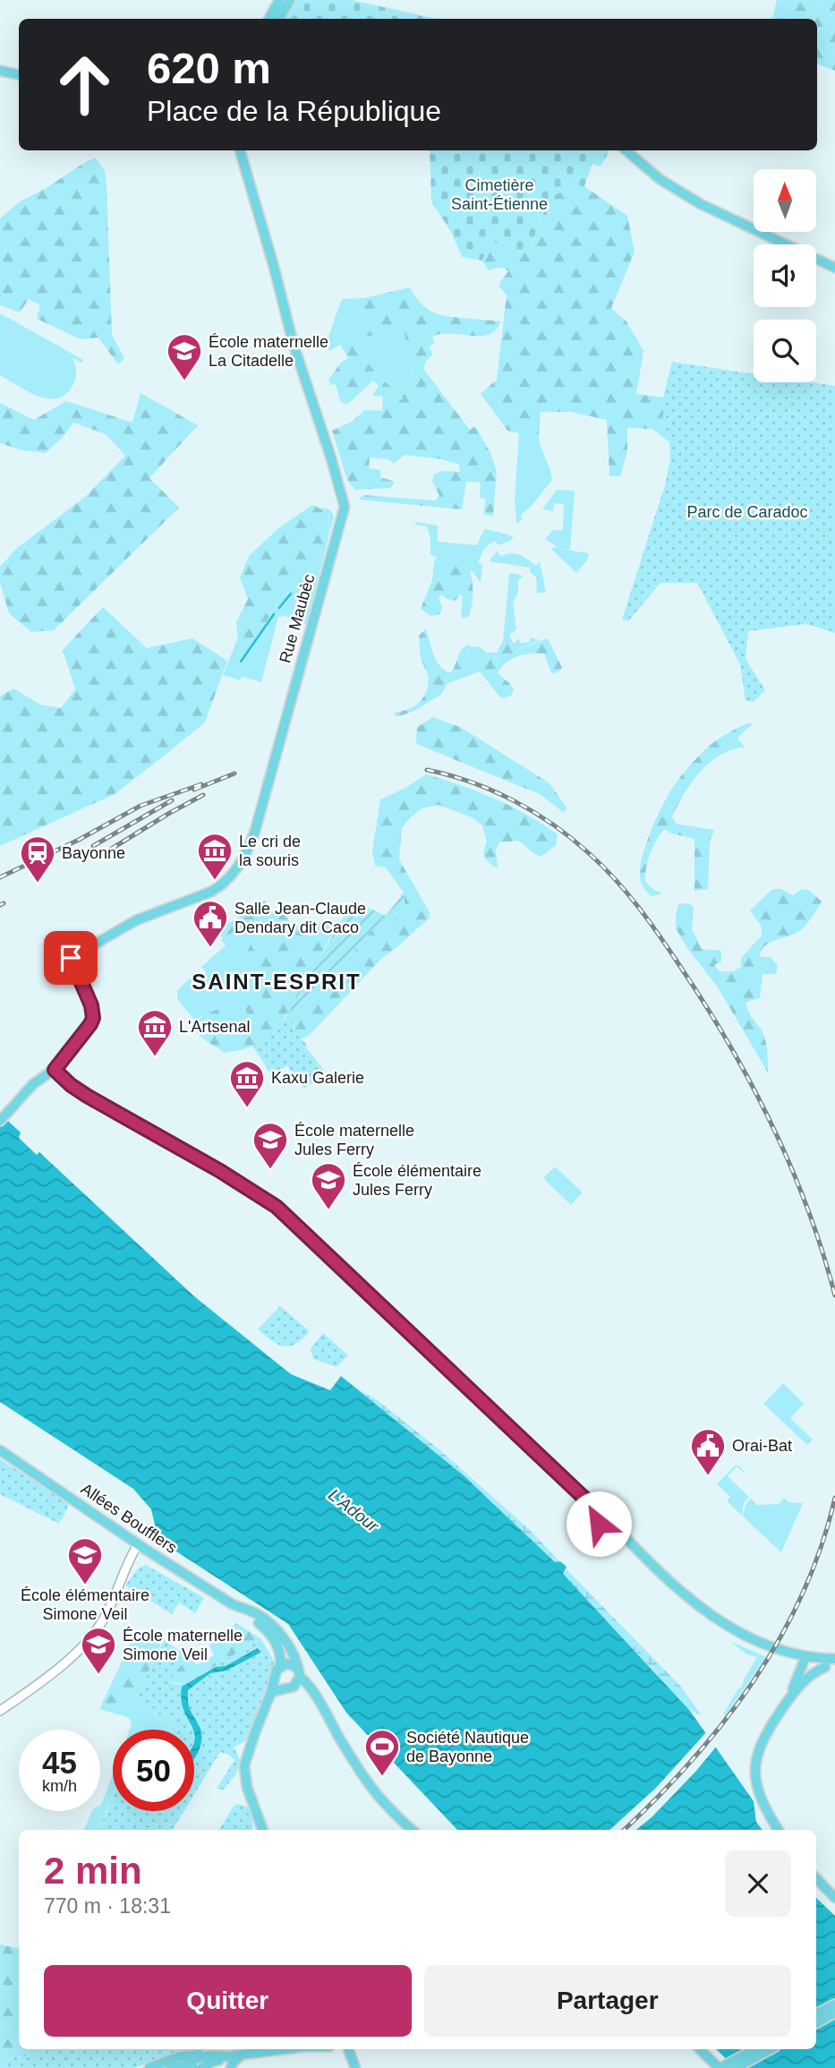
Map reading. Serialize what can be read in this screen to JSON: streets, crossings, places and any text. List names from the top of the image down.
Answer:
{
  "streets": {
    "main road": ["Rue Maubèc", "Allées Boufflers"]
  },
  "districts": ["SAINT-ESPRIT"],
  "water": ["L'Adour"],
  "parks": ["Cimetière Saint-Étienne", "Parc de Caradoc"],
  "places": {
    "school or university": [
      "École maternelle La Citadelle",
      "École maternelle Jules Ferry",
      "École élémentaire Jules Ferry",
      "École élémentaire Simone Veil",
      "École maternelle Simone Veil"
    ],
    "museum": ["Le cri de la souris", "L'Artsenal", "Kaxu Galerie"],
    "station": ["Bayonne"],
    "public building": ["Salle Jean-Claude Dendary dit Caco", "Orai-Bat"],
    "sports": ["Société Nautique de Bayonne"]
  },
  "north": "top",
  "page": {
    "turn": ["620 m", "Place de la République"],
    "speed": "45 km/h",
    "limit": "50",
    "heading": ["2 min", "770 m · 18:31"],
    "buttons": ["Quitter", "Partager"]
  }
}
